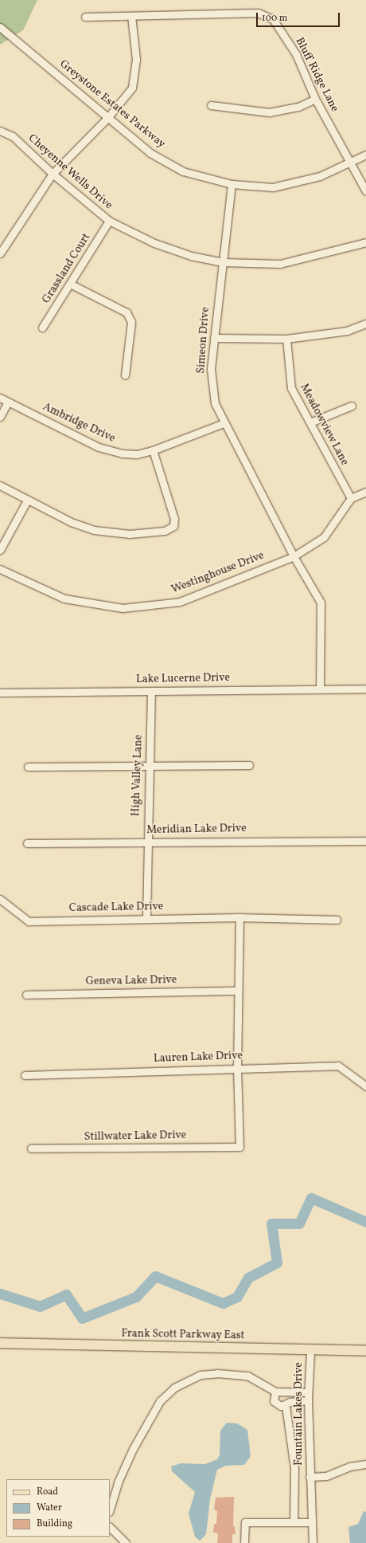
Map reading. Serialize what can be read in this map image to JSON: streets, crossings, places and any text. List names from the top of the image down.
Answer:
{
  "streets": {
    "main road": ["Frank Scott Parkway East"],
    "street": [
      "Bluff Ridge Lane",
      "Greystone Estates Parkway",
      "Cheyenne Wells Drive",
      "Grassland Court",
      "Simeon Drive",
      "Ambridge Drive",
      "Meadowview Lane",
      "Westinghouse Drive",
      "Lake Lucerne Drive",
      "High Valley Lane",
      "Meridian Lake Drive",
      "Cascade Lake Drive",
      "Geneva Lake Drive",
      "Lauren Lake Drive",
      "Stillwater Lake Drive",
      "Fountain Lakes Drive"
    ]
  },
  "crossings": [
    ["Bluff Ridge Lane", "Greystone Estates Parkway"],
    ["Greystone Estates Parkway", "Simeon Drive"],
    ["Cheyenne Wells Drive", "Grassland Court"],
    ["Cheyenne Wells Drive", "Simeon Drive"],
    ["Simeon Drive", "Ambridge Drive"],
    ["Simeon Drive", "Westinghouse Drive"],
    ["Simeon Drive", "Lake Lucerne Drive"],
    ["Meadowview Lane", "Westinghouse Drive"],
    ["Lake Lucerne Drive", "High Valley Lane"],
    ["High Valley Lane", "Meridian Lake Drive"],
    ["High Valley Lane", "Cascade Lake Drive"],
    ["Lauren Lake Drive", "Stillwater Lake Drive"],
    ["Frank Scott Parkway East", "Fountain Lakes Drive"]
  ],
  "legend": ["Road", "Water", "Building"],
  "scale_bar": "100 m"
}
